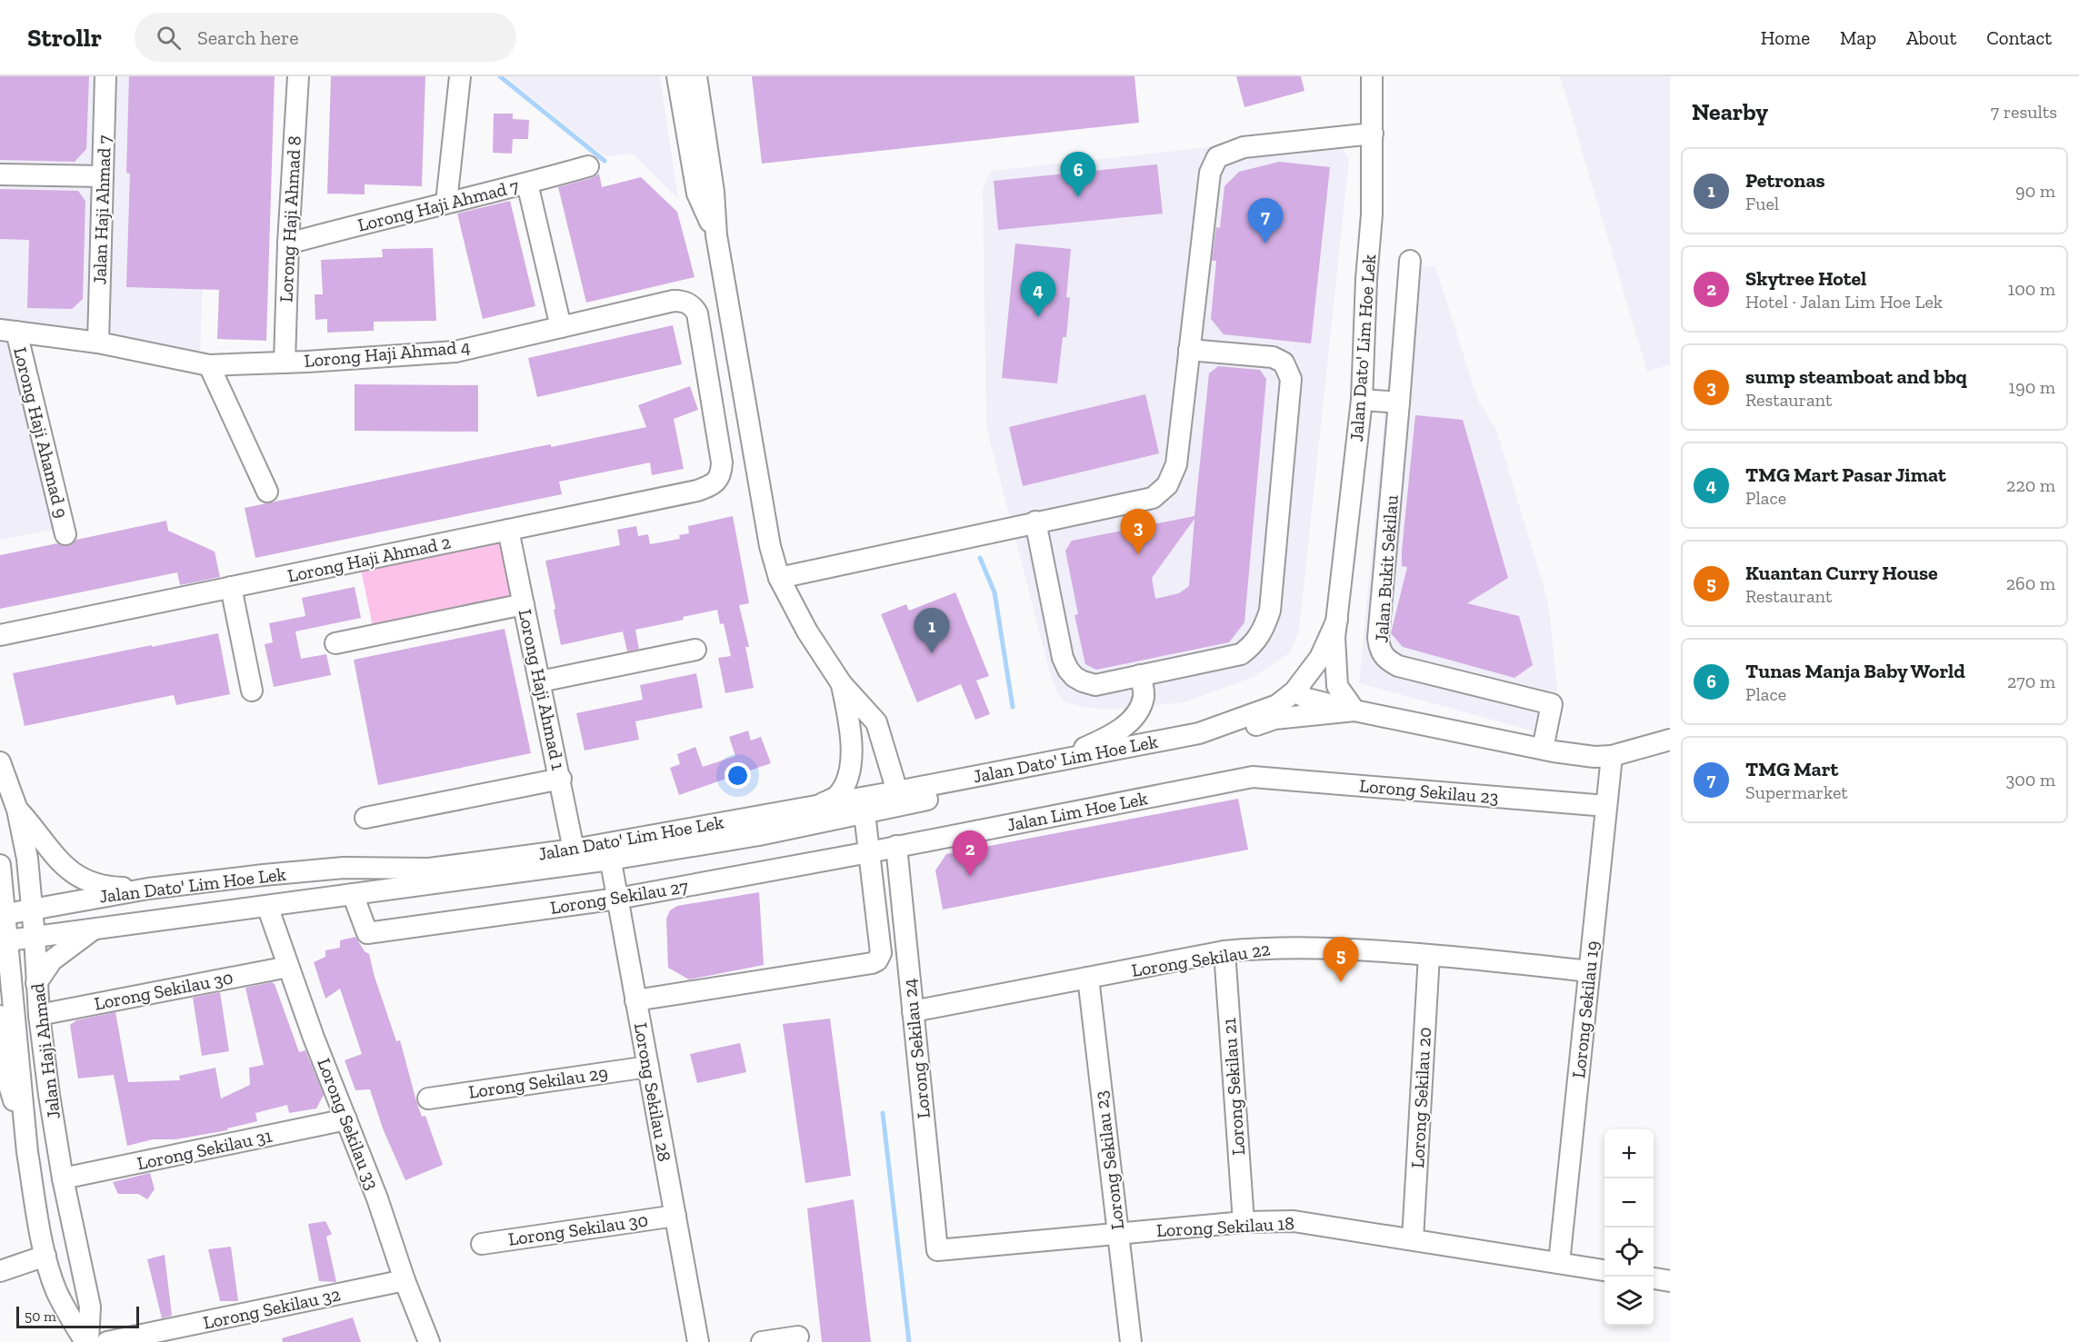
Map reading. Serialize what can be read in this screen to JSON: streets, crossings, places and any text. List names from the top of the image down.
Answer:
{
  "streets": {
    "street": [
      "Lorong Haji Ahmad 7",
      "Jalan Haji Ahmad 7",
      "Lorong Haji Ahmad 8",
      "Jalan Dato' Lim Hoe Lek",
      "Lorong Haji Ahmad 4",
      "Lorong Haji Ahamad 9",
      "Lorong Haji Ahmad 2",
      "Jalan Bukit Sekilau",
      "Lorong Haji Ahmad 1",
      "Lorong Sekilau 23",
      "Jalan Lim Hoe Lek",
      "Lorong Sekilau 27",
      "Lorong Sekilau 22",
      "Lorong Sekilau 30",
      "Lorong Sekilau 19",
      "Lorong Sekilau 24",
      "Jalan Haji Ahmad",
      "Lorong Sekilau 29",
      "Lorong Sekilau 21",
      "Lorong Sekilau 28",
      "Lorong Sekilau 20",
      "Lorong Sekilau 33",
      "Lorong Sekilau 31",
      "Lorong Sekilau 18",
      "Lorong Sekilau 32"
    ]
  },
  "crossings": [
    ["Lorong Haji Ahmad 7", "Lorong Haji Ahmad 8"],
    ["Jalan Haji Ahmad 7", "Lorong Haji Ahmad 4"],
    ["Lorong Haji Ahmad 8", "Lorong Haji Ahmad 4"],
    ["Jalan Dato' Lim Hoe Lek", "Lorong Haji Ahmad 1"],
    ["Jalan Dato' Lim Hoe Lek", "Lorong Sekilau 27"],
    ["Jalan Dato' Lim Hoe Lek", "Jalan Haji Ahmad"],
    ["Jalan Dato' Lim Hoe Lek", "Lorong Sekilau 28"],
    ["Jalan Dato' Lim Hoe Lek", "Lorong Sekilau 33"],
    ["Lorong Haji Ahmad 4", "Lorong Haji Ahamad 9"],
    ["Lorong Haji Ahmad 4", "Lorong Haji Ahmad 2"],
    ["Lorong Haji Ahmad 2", "Lorong Haji Ahmad 1"],
    ["Lorong Sekilau 23", "Jalan Lim Hoe Lek"],
    ["Lorong Sekilau 23", "Lorong Sekilau 22"],
    ["Lorong Sekilau 23", "Lorong Sekilau 19"],
    ["Lorong Sekilau 23", "Lorong Sekilau 18"],
    ["Jalan Lim Hoe Lek", "Lorong Sekilau 27"],
    ["Jalan Lim Hoe Lek", "Lorong Sekilau 24"],
    ["Lorong Sekilau 27", "Lorong Sekilau 28"],
    ["Lorong Sekilau 22", "Lorong Sekilau 19"],
    ["Lorong Sekilau 22", "Lorong Sekilau 24"],
    ["Lorong Sekilau 22", "Lorong Sekilau 21"],
    ["Lorong Sekilau 22", "Lorong Sekilau 20"],
    ["Lorong Sekilau 30", "Jalan Haji Ahmad"],
    ["Lorong Sekilau 30", "Lorong Sekilau 28"],
    ["Lorong Sekilau 30", "Lorong Sekilau 33"],
    ["Lorong Sekilau 19", "Lorong Sekilau 18"],
    ["Lorong Sekilau 24", "Lorong Sekilau 18"],
    ["Jalan Haji Ahmad", "Lorong Sekilau 31"],
    ["Lorong Sekilau 29", "Lorong Sekilau 28"],
    ["Lorong Sekilau 21", "Lorong Sekilau 18"],
    ["Lorong Sekilau 20", "Lorong Sekilau 18"],
    ["Lorong Sekilau 33", "Lorong Sekilau 31"],
    ["Lorong Sekilau 33", "Lorong Sekilau 32"]
  ],
  "scale_bar": "50 m",
  "page": {
    "header": "Strollr",
    "search": "Search here",
    "nav": [
      "Home",
      "Map",
      "About",
      "Contact"
    ],
    "heading": ["Nearby", "7 results"],
    "list": [
      {
        "mark": "1",
        "name": "Petronas",
        "note": "Fuel",
        "value": "90 m"
      },
      {
        "mark": "2",
        "name": "Skytree Hotel",
        "note": "Hotel · Jalan Lim Hoe Lek",
        "value": "100 m"
      },
      {
        "mark": "3",
        "name": "sump steamboat and bbq",
        "note": "Restaurant",
        "value": "190 m"
      },
      {
        "mark": "4",
        "name": "TMG Mart Pasar Jimat",
        "note": "Place",
        "value": "220 m"
      },
      {
        "mark": "5",
        "name": "Kuantan Curry House",
        "note": "Restaurant",
        "value": "260 m"
      },
      {
        "mark": "6",
        "name": "Tunas Manja Baby World",
        "note": "Place",
        "value": "270 m"
      },
      {
        "mark": "7",
        "name": "TMG Mart",
        "note": "Supermarket",
        "value": "300 m"
      }
    ],
    "pins": [
      "6",
      "7",
      "4",
      "3",
      "1",
      "2",
      "5"
    ],
    "map_buttons": ["+", "−"],
    "scale": "50 m"
  }
}
